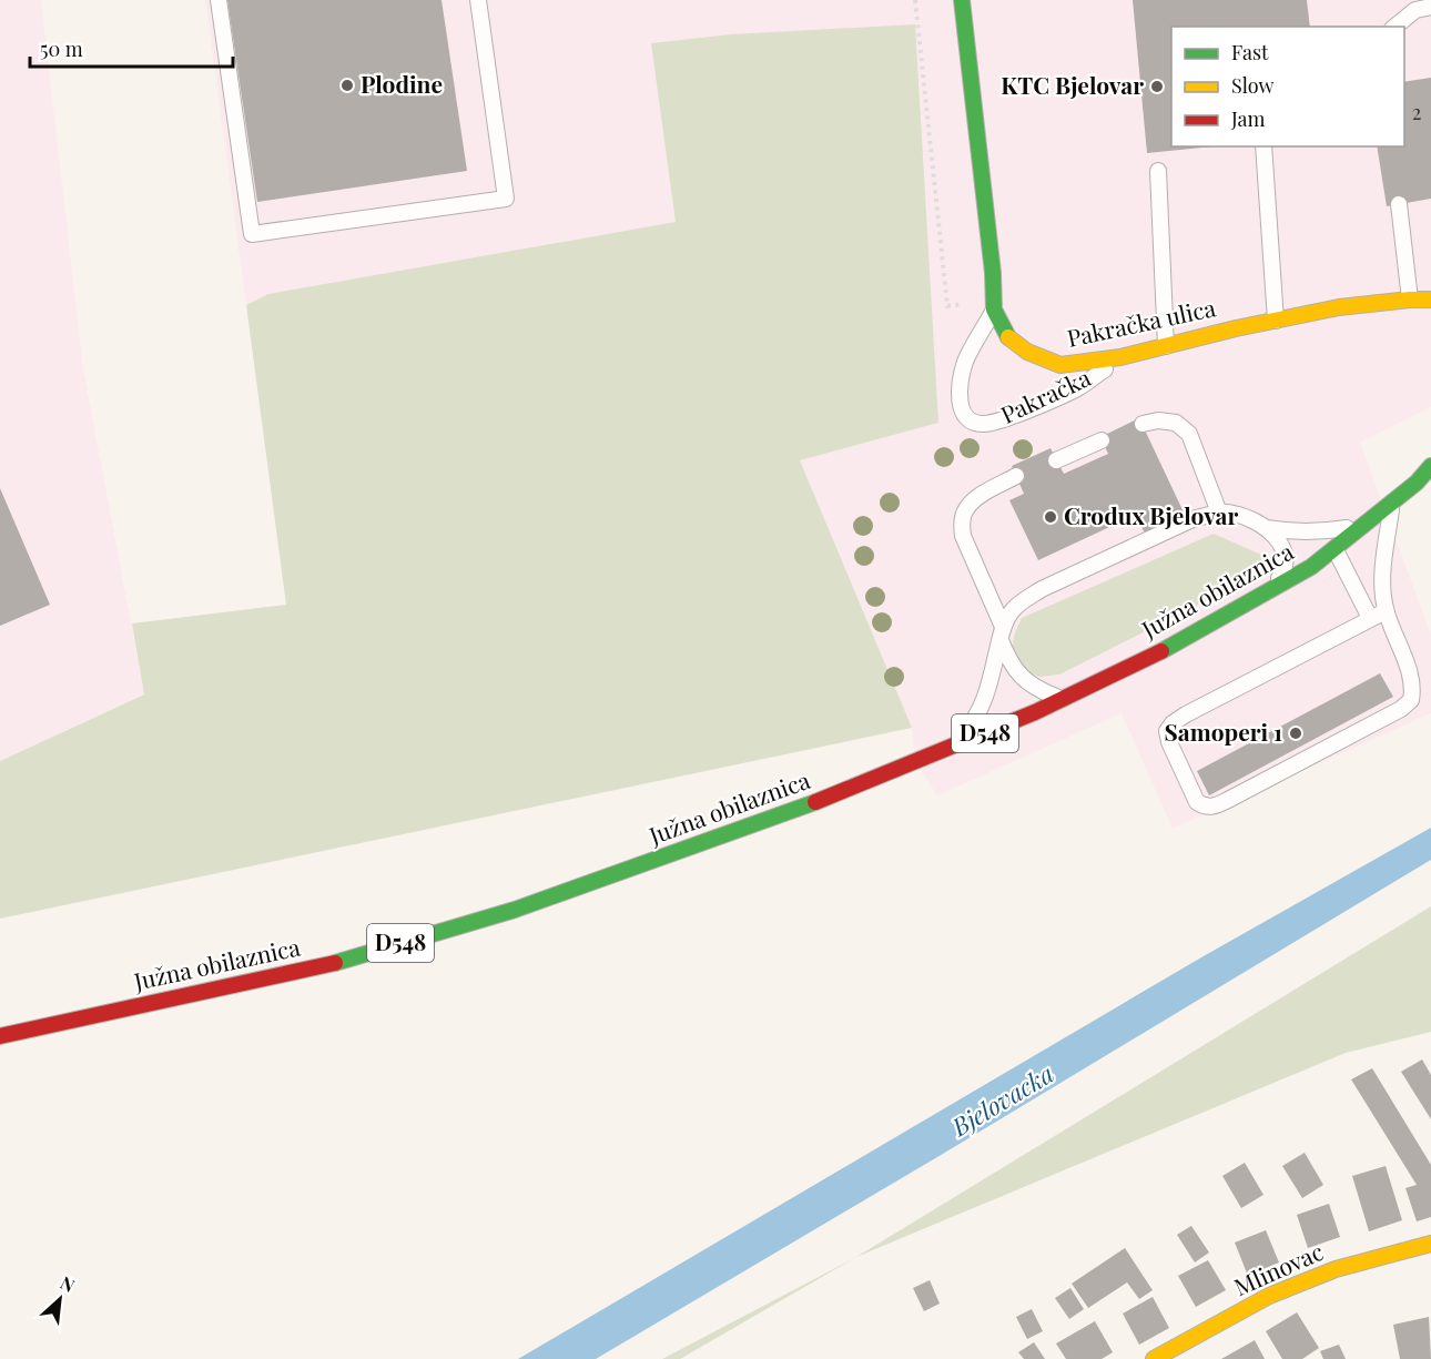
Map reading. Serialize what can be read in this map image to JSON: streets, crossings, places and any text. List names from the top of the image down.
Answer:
{
  "streets": {
    "main road": [
      "Pakračka ulica",
      "Južna obilaznica",
      "D548",
      "Mlinovac"
    ],
    "lane": ["Pakračka"]
  },
  "crossings": [
    ["Pakračka ulica", "Pakračka"]
  ],
  "water": ["Bjelovacka"],
  "places": [
    "Plodine",
    "KTC Bjelovar",
    "Crodux Bjelovar",
    "Samoperi 1"
  ],
  "house_numbers": ["2"],
  "legend": ["Fast", "Slow", "Jam"],
  "scale_bar": "50 m",
  "north": "top right"
}
